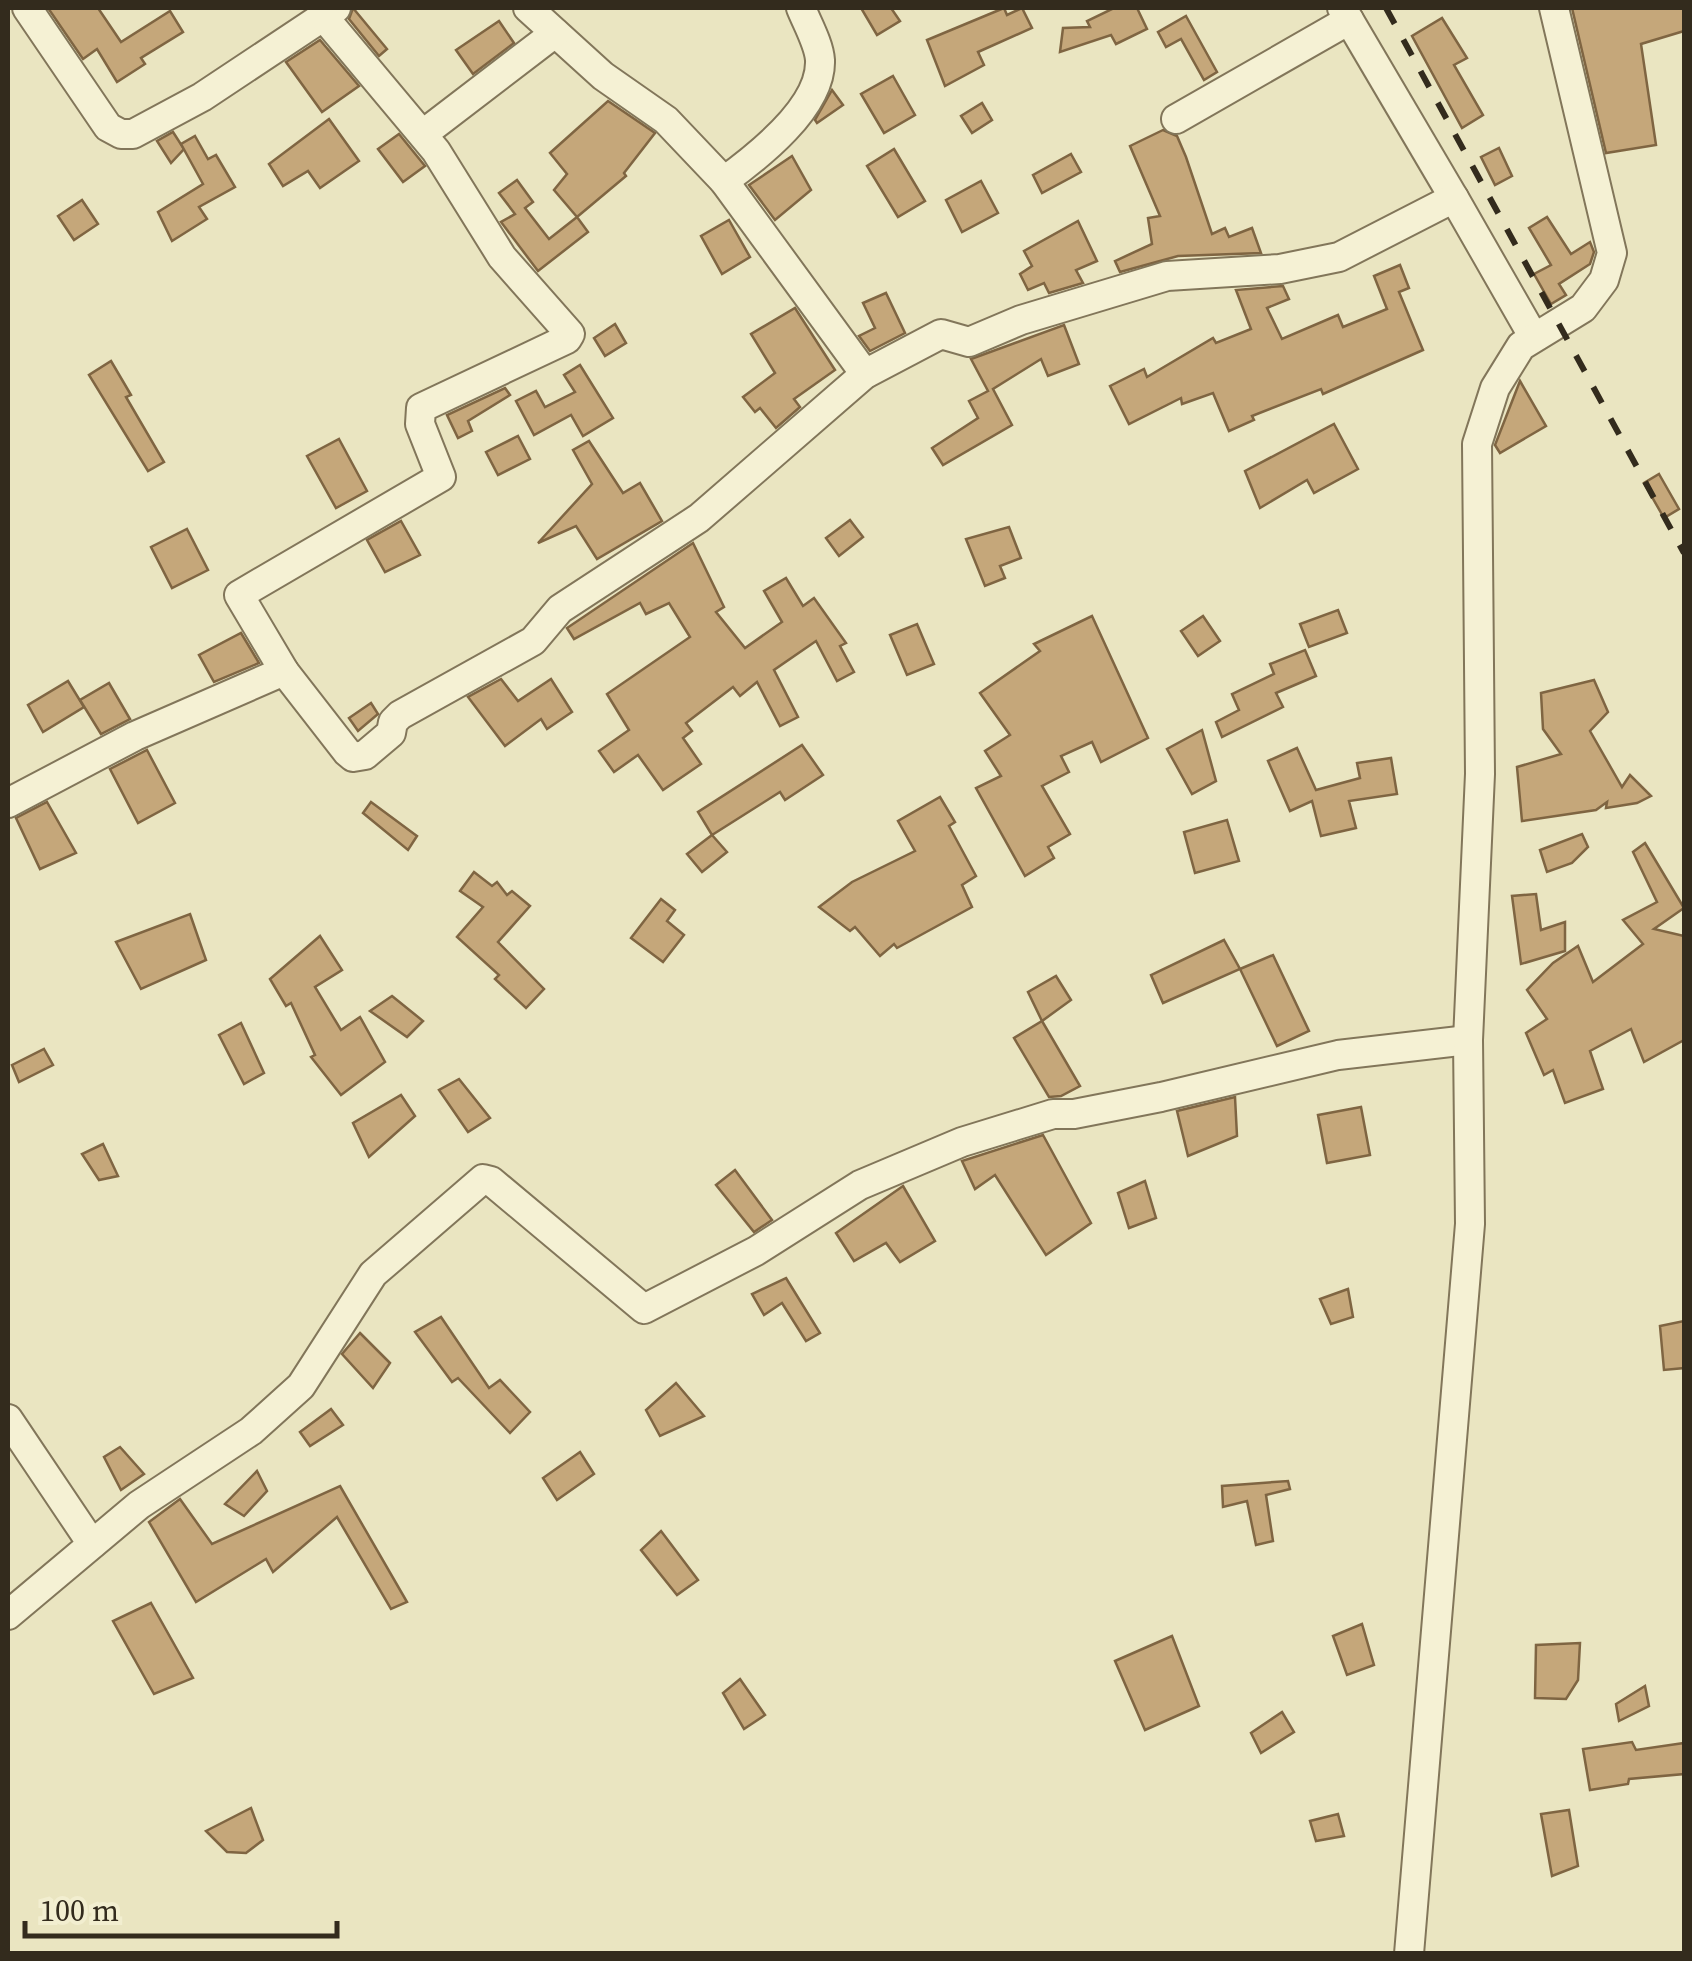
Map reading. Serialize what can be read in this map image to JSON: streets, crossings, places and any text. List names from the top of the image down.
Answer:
{
  "scale_bar": "100 m"
}
